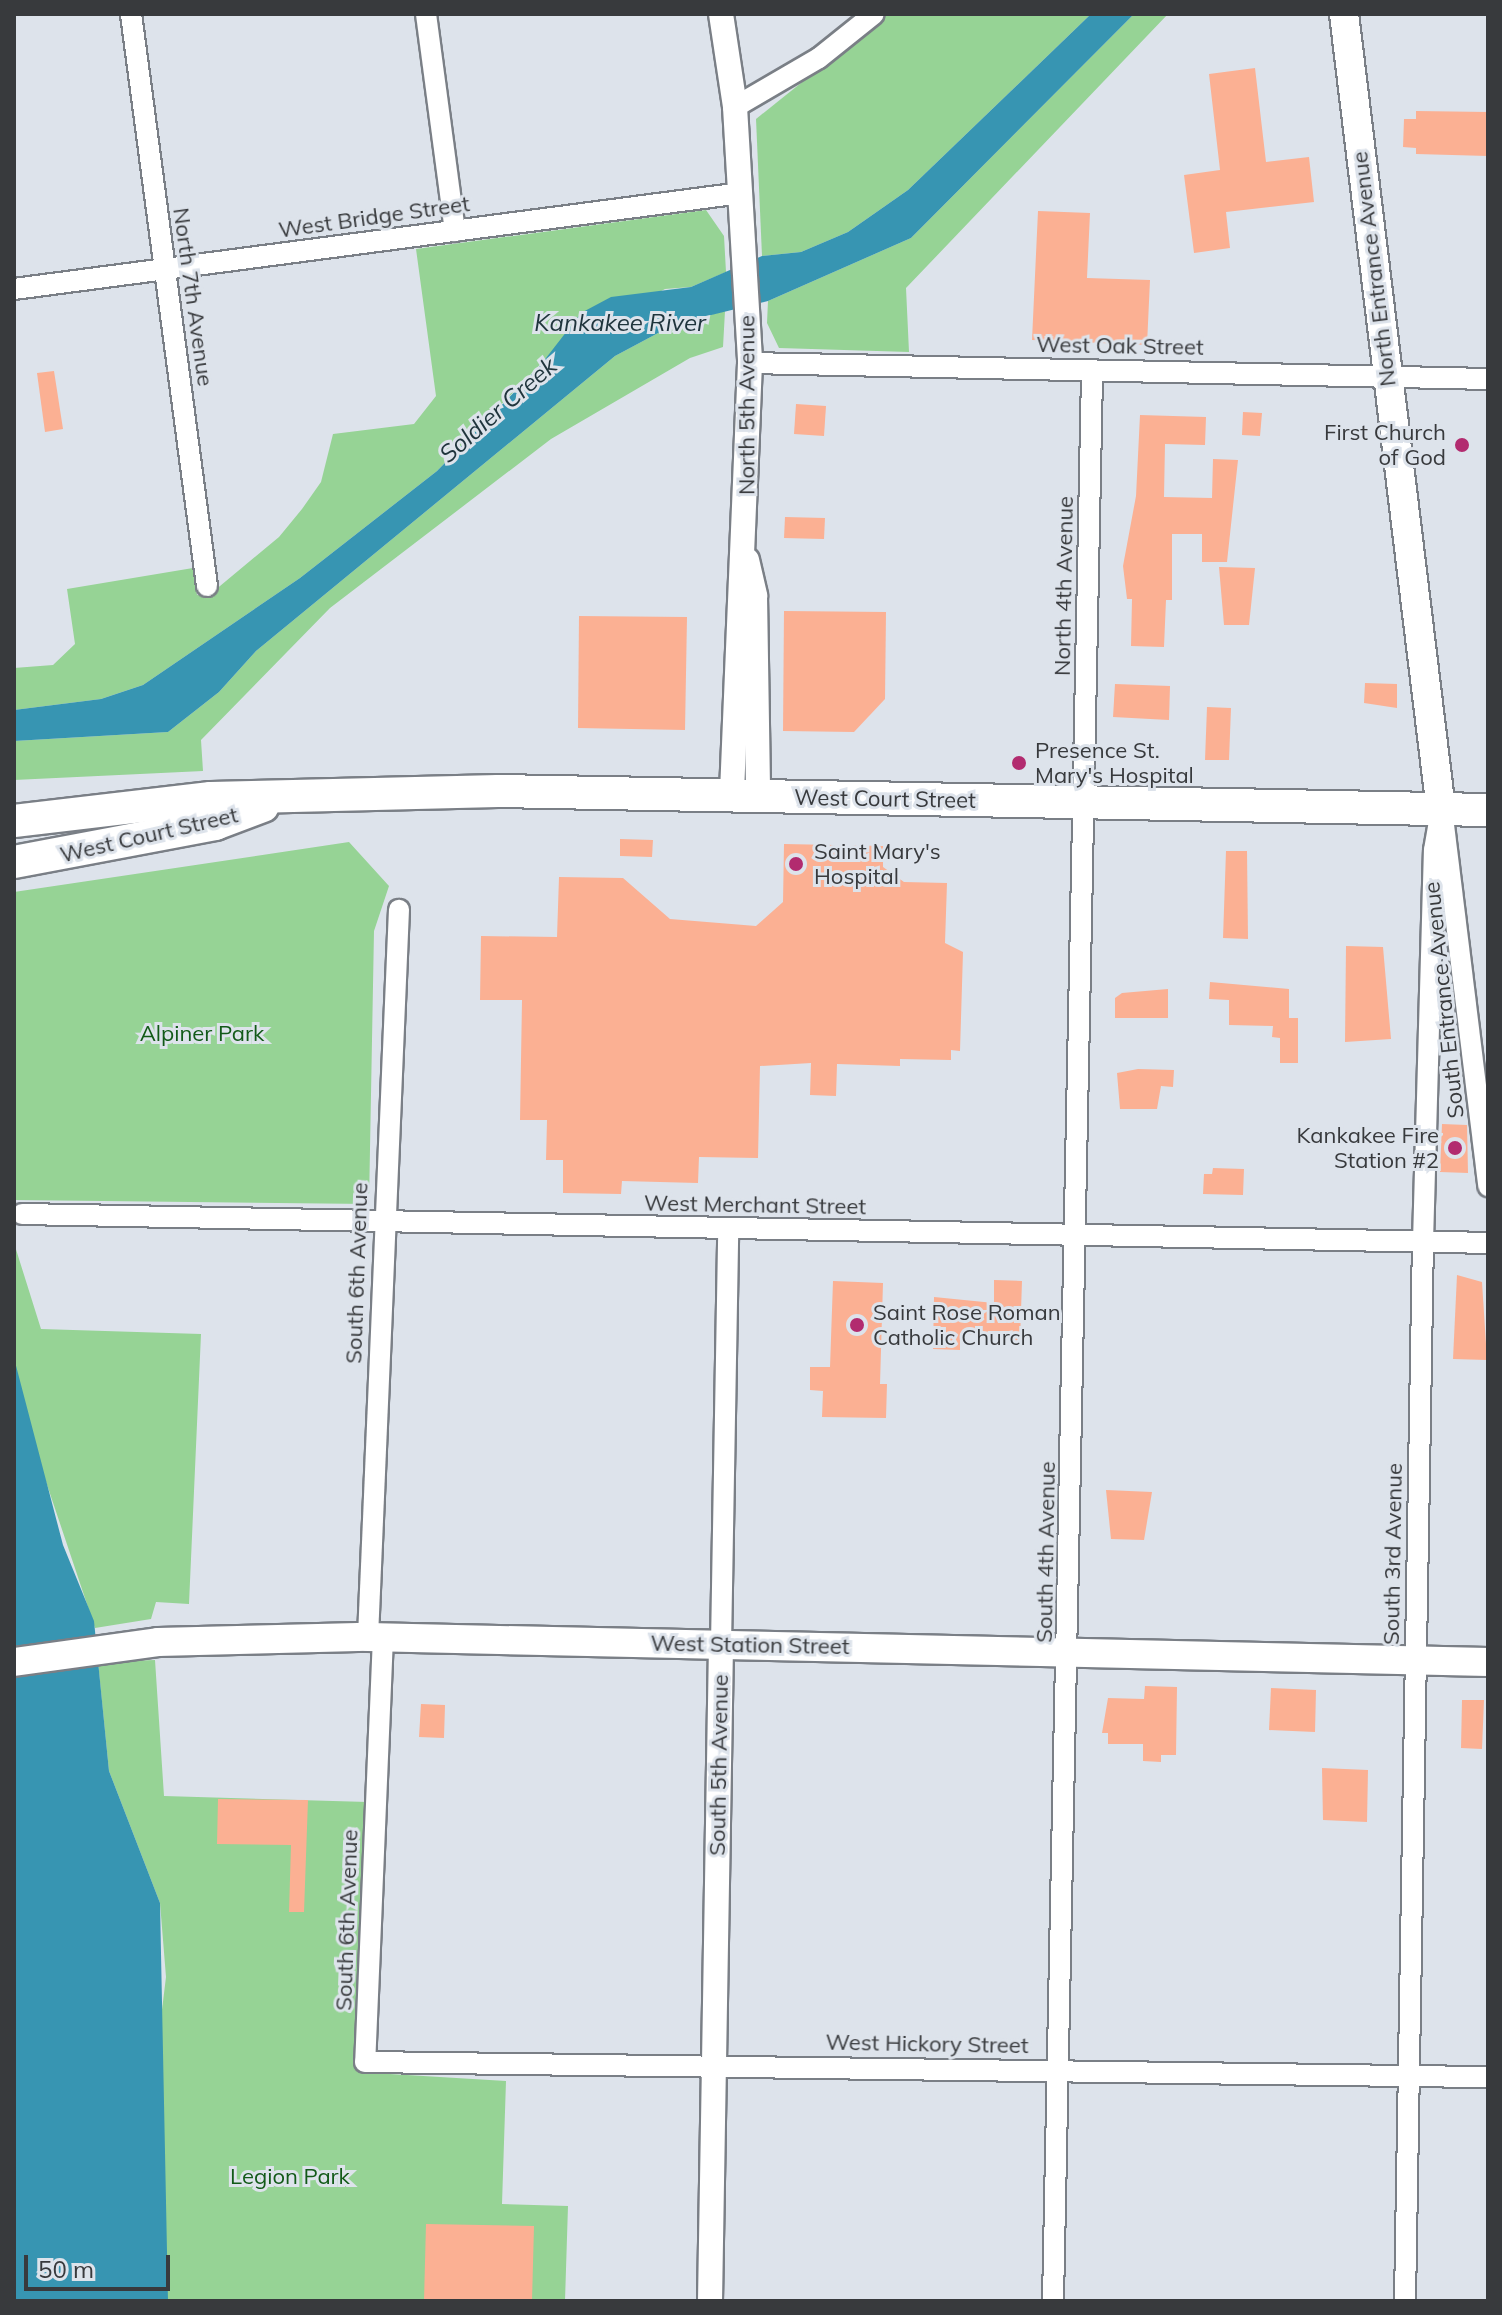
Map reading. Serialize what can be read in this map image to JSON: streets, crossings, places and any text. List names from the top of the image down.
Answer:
{
  "streets": {
    "main road": ["North Entrance Avenue", "West Court Street", "West Station Street"],
    "street": [
      "West Bridge Street",
      "North 7th Avenue",
      "West Oak Street",
      "North 5th Avenue",
      "North 4th Avenue",
      "South Entrance Avenue",
      "West Merchant Street",
      "South 6th Avenue",
      "South 4th Avenue",
      "South 3rd Avenue",
      "South 5th Avenue",
      "West Hickory Street"
    ]
  },
  "crossings": [
    ["West Bridge Street", "North 7th Avenue"],
    ["West Bridge Street", "North 5th Avenue"],
    ["North Entrance Avenue", "West Oak Street"],
    ["North Entrance Avenue", "West Court Street"],
    ["North Entrance Avenue", "South Entrance Avenue"],
    ["North Entrance Avenue", "South 3rd Avenue"],
    ["West Oak Street", "North 5th Avenue"],
    ["West Oak Street", "North 4th Avenue"],
    ["North 5th Avenue", "West Court Street"],
    ["North 4th Avenue", "West Court Street"],
    ["North 4th Avenue", "South 4th Avenue"],
    ["West Court Street", "South Entrance Avenue"],
    ["West Court Street", "South 4th Avenue"],
    ["West Court Street", "South 3rd Avenue"],
    ["South Entrance Avenue", "South 3rd Avenue"],
    ["West Merchant Street", "South 6th Avenue"],
    ["West Merchant Street", "South 4th Avenue"],
    ["West Merchant Street", "South 3rd Avenue"],
    ["West Merchant Street", "South 5th Avenue"],
    ["South 6th Avenue", "West Station Street"],
    ["South 6th Avenue", "West Hickory Street"],
    ["South 4th Avenue", "West Station Street"],
    ["South 4th Avenue", "West Hickory Street"],
    ["South 3rd Avenue", "West Station Street"],
    ["South 3rd Avenue", "West Hickory Street"],
    ["West Station Street", "South 5th Avenue"],
    ["South 5th Avenue", "West Hickory Street"]
  ],
  "water": ["Kankakee River", "Soldier Creek"],
  "parks": ["Alpiner Park", "Legion Park"],
  "places": [
    "First Church of God",
    "Presence St. Mary's Hospital",
    "Saint Mary's Hospital",
    "Kankakee Fire Station #2",
    "Saint Rose Roman Catholic Church"
  ],
  "scale_bar": "50 m"
}
